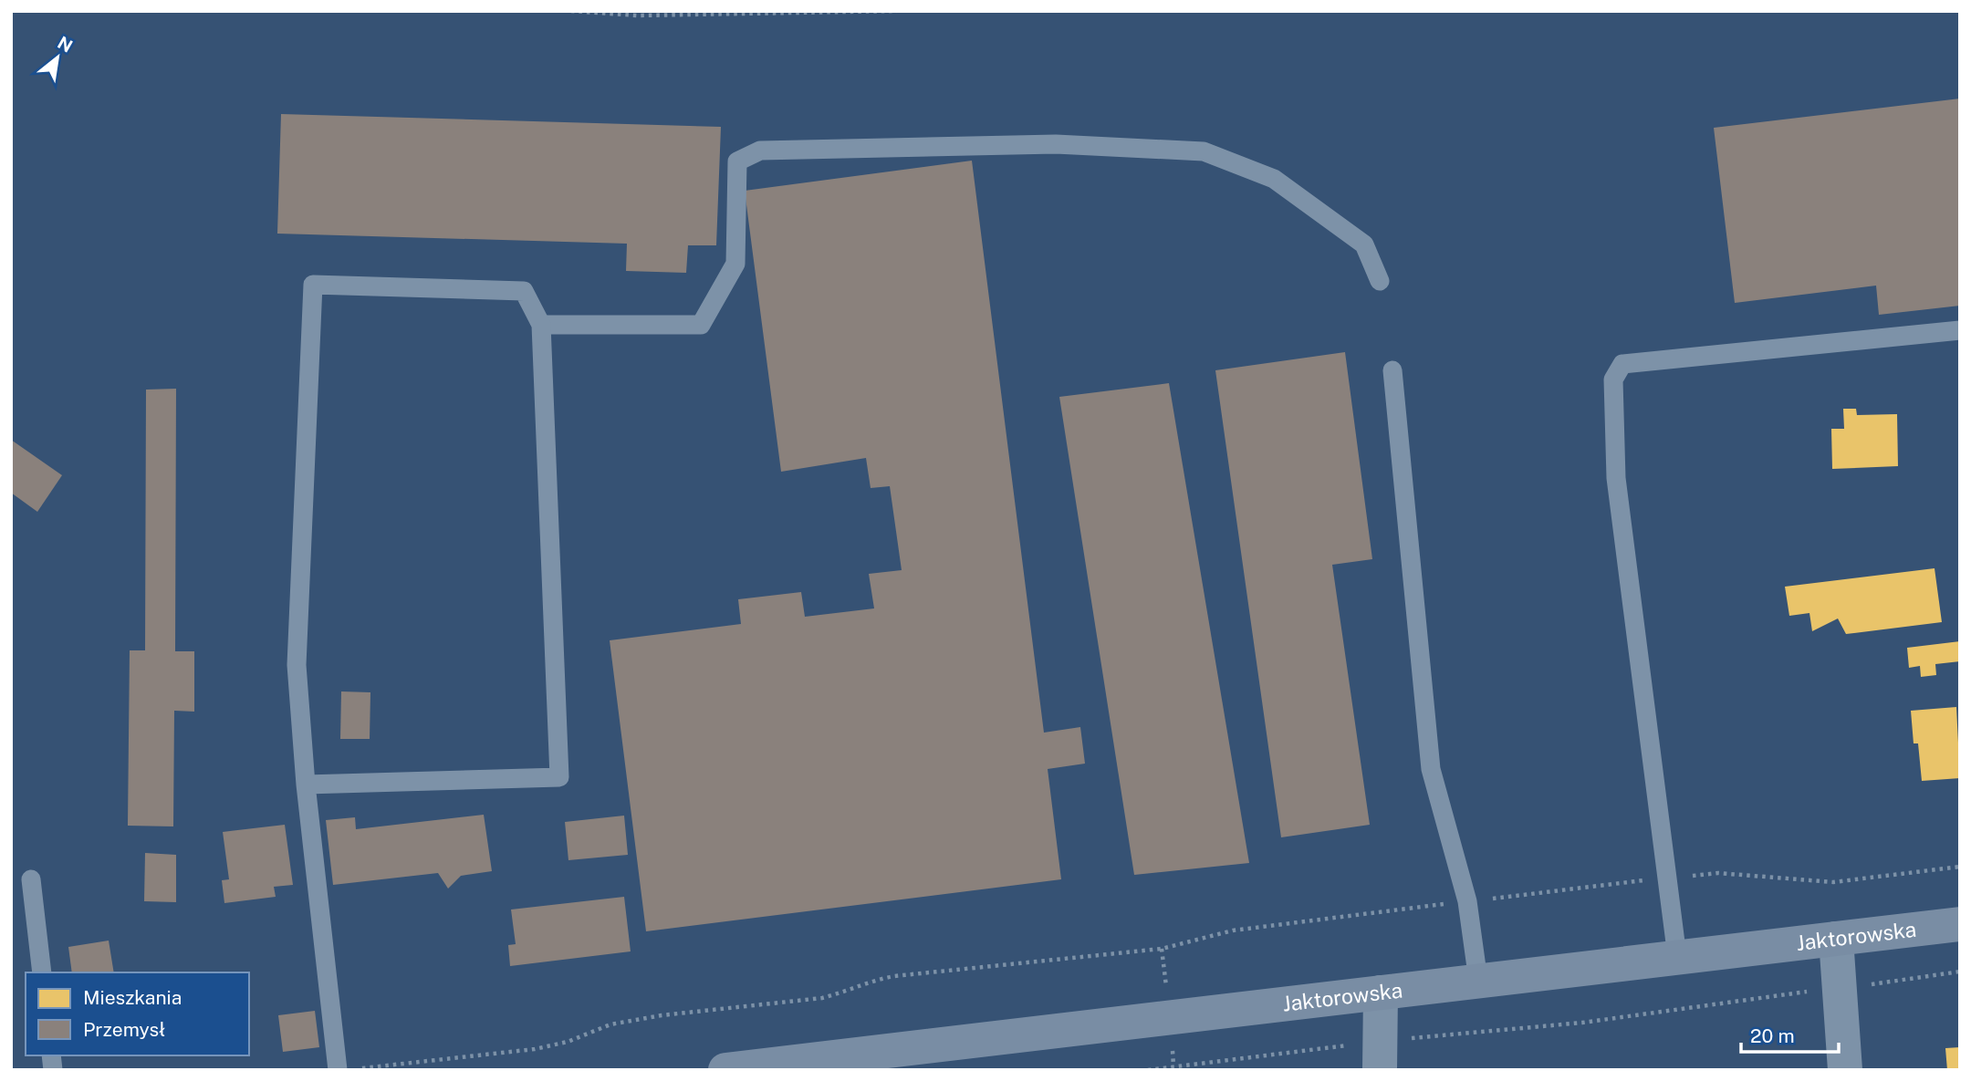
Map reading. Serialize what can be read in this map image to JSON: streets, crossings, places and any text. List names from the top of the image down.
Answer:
{
  "streets": {
    "main road": ["Jaktorowska"]
  },
  "legend": ["Mieszkania", "Przemysł"],
  "scale_bar": "20 m",
  "north": "top right"
}
